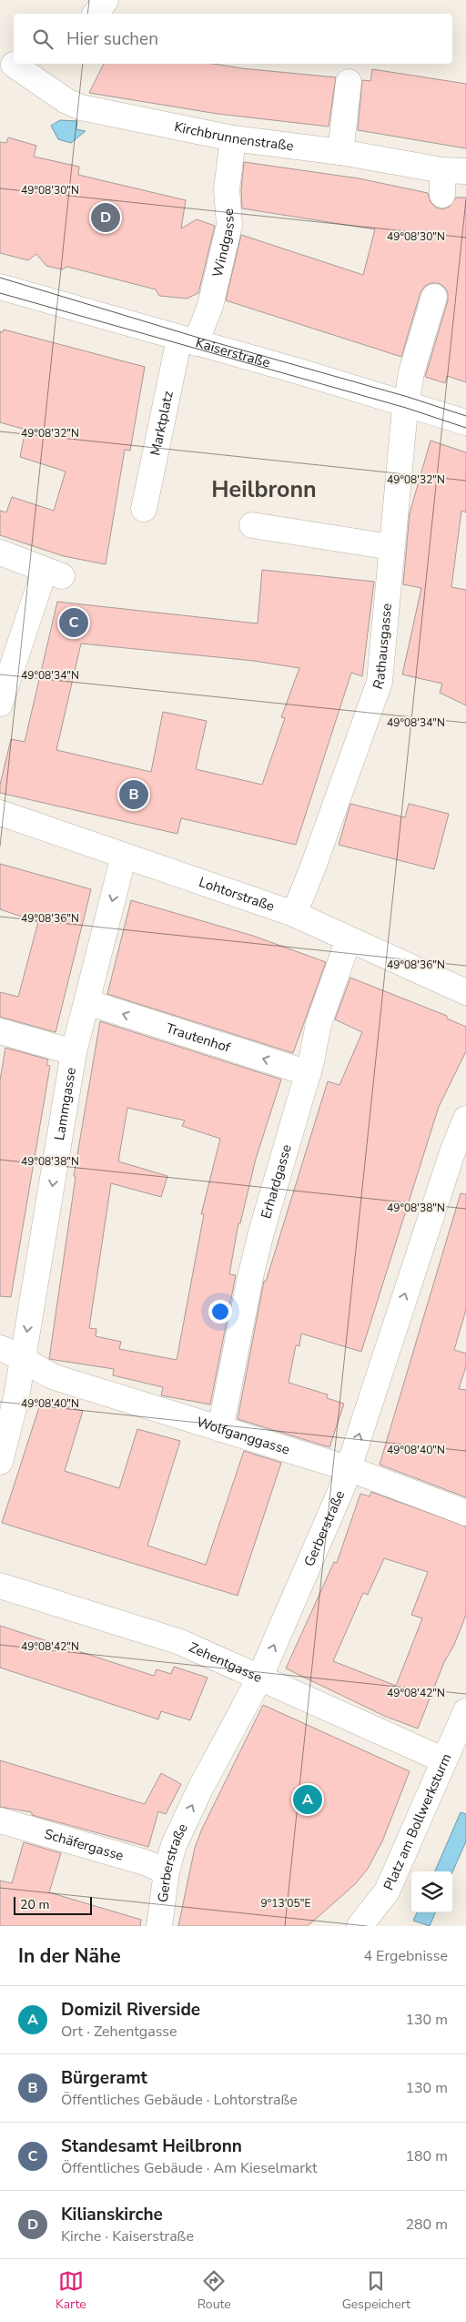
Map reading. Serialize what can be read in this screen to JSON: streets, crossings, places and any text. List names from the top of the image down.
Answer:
{
  "streets": {
    "street": [
      "Kirchbrunnenstraße",
      "Windgasse",
      "Kaiserstraße",
      "Marktplatz",
      "Rathausgasse",
      "Lohtorstraße",
      "Trautenhof",
      "Lammgasse",
      "Erhardgasse",
      "Wolfganggasse",
      "Gerberstraße",
      "Zehentgasse",
      "Platz am Bollwerksturm",
      "Schäfergasse"
    ]
  },
  "crossings": [
    ["Kirchbrunnenstraße", "Windgasse"],
    ["Windgasse", "Kaiserstraße"],
    ["Windgasse", "Marktplatz"],
    ["Kaiserstraße", "Marktplatz"],
    ["Kaiserstraße", "Rathausgasse"],
    ["Rathausgasse", "Lohtorstraße"],
    ["Lohtorstraße", "Lammgasse"],
    ["Lohtorstraße", "Erhardgasse"],
    ["Trautenhof", "Lammgasse"],
    ["Trautenhof", "Erhardgasse"],
    ["Lammgasse", "Wolfganggasse"],
    ["Erhardgasse", "Wolfganggasse"],
    ["Wolfganggasse", "Gerberstraße"],
    ["Gerberstraße", "Zehentgasse"],
    ["Gerberstraße", "Schäfergasse"],
    ["Zehentgasse", "Platz am Bollwerksturm"]
  ],
  "one_way": ["Trautenhof", "Lammgasse", "Gerberstraße"],
  "districts": ["Heilbronn"],
  "scale_bar": "20 m",
  "page": {
    "search": "Hier suchen",
    "pins": [
      "D",
      "C",
      "B",
      "A"
    ],
    "scale": "20 m",
    "heading": ["In der Nähe", "4 Ergebnisse"],
    "list": [
      {
        "mark": "A",
        "name": "Domizil Riverside",
        "note": "Ort · Zehentgasse",
        "value": "130 m"
      },
      {
        "mark": "B",
        "name": "Bürgeramt",
        "note": "Öffentliches Gebäude · Lohtorstraße",
        "value": "130 m"
      },
      {
        "mark": "C",
        "name": "Standesamt Heilbronn",
        "note": "Öffentliches Gebäude · Am Kieselmarkt",
        "value": "180 m"
      },
      {
        "mark": "D",
        "name": "Kilianskirche",
        "note": "Kirche · Kaiserstraße",
        "value": "280 m"
      }
    ],
    "nav": ["Karte", "Route", "Gespeichert"]
  },
  "coordinates": [
    "49°08'30\"N",
    "49°08'32\"N",
    "49°08'34\"N",
    "49°08'36\"N",
    "49°08'38\"N",
    "49°08'40\"N",
    "49°08'42\"N",
    "9°13'05\"E"
  ]
}
